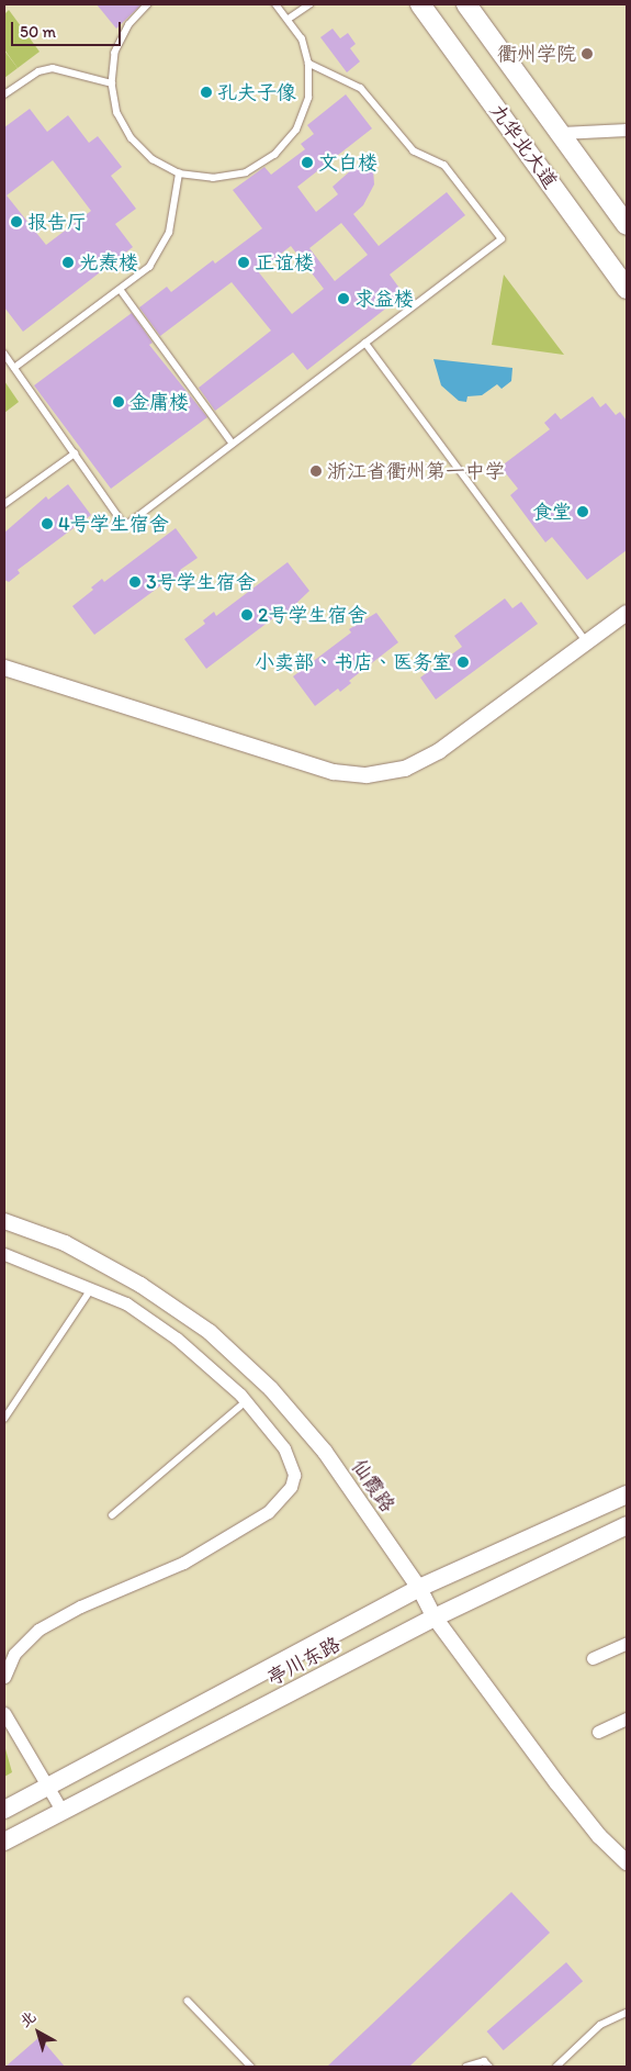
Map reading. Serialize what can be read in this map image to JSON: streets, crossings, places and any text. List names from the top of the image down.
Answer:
{
  "streets": {
    "main road": ["九华北大道", "亭川东路"],
    "street": ["仙霞路"]
  },
  "crossings": [
    ["仙霞路", "亭川东路"]
  ],
  "places": [
    "衢州学院",
    "孔夫子像",
    "文白楼",
    "报告厅",
    "光焘楼",
    "正谊楼",
    "求益楼",
    "金庸楼",
    "浙江省衢州第一中学",
    "食堂",
    "4号学生宿舍",
    "3号学生宿舍",
    "2号学生宿舍",
    "小卖部、书店、医务室"
  ],
  "scale_bar": "50 m",
  "north": "top left"
}
